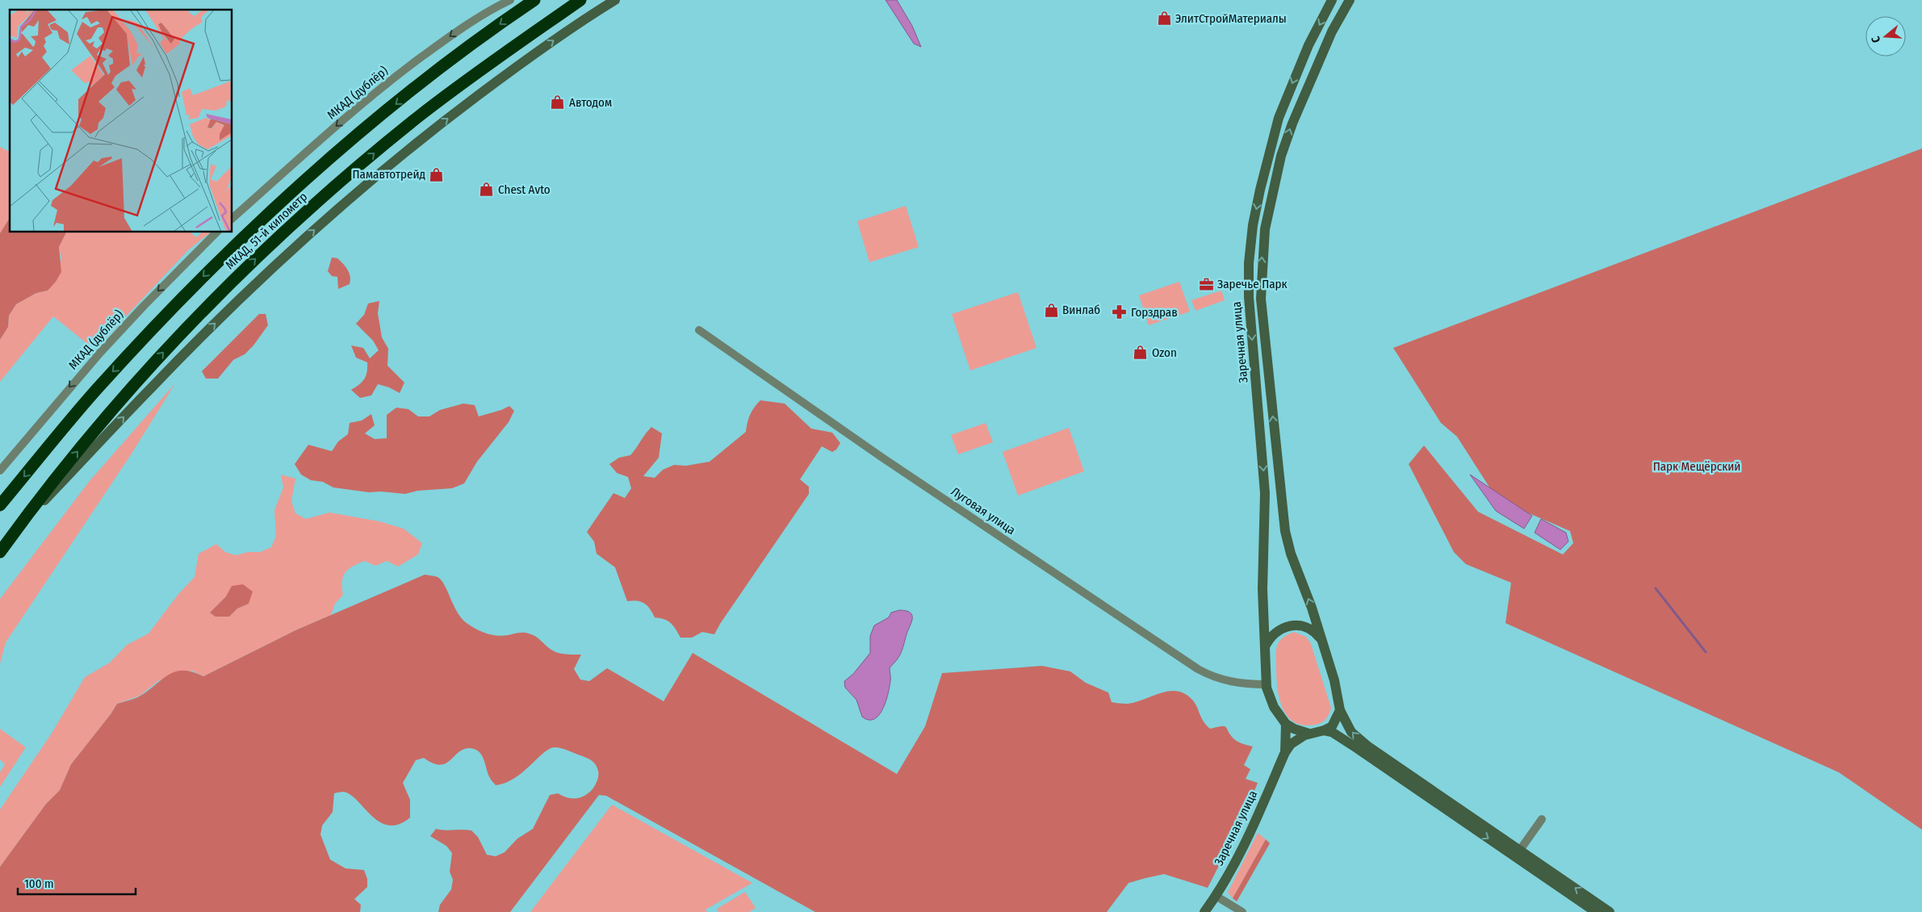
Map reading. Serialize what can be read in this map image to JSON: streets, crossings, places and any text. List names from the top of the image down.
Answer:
{
  "streets": {
    "highway": ["МКАД, 51-й километр"],
    "street": ["МКАД (дублёр)", "Заречная улица", "Луговая улица"]
  },
  "crossings": [
    ["Заречная улица", "Луговая улица"]
  ],
  "parks": ["Парк Мещёрский"],
  "places": {
    "shop": [
      "ЭлитСтройМатериалы",
      "Автодом",
      "Памавтотрейд",
      "Chest Avto",
      "Винлаб",
      "Ozon"
    ],
    "office": ["Заречье Парк"],
    "pharmacy": ["Горздрав"]
  },
  "scale_bar": "100 m",
  "north": "left"
}
